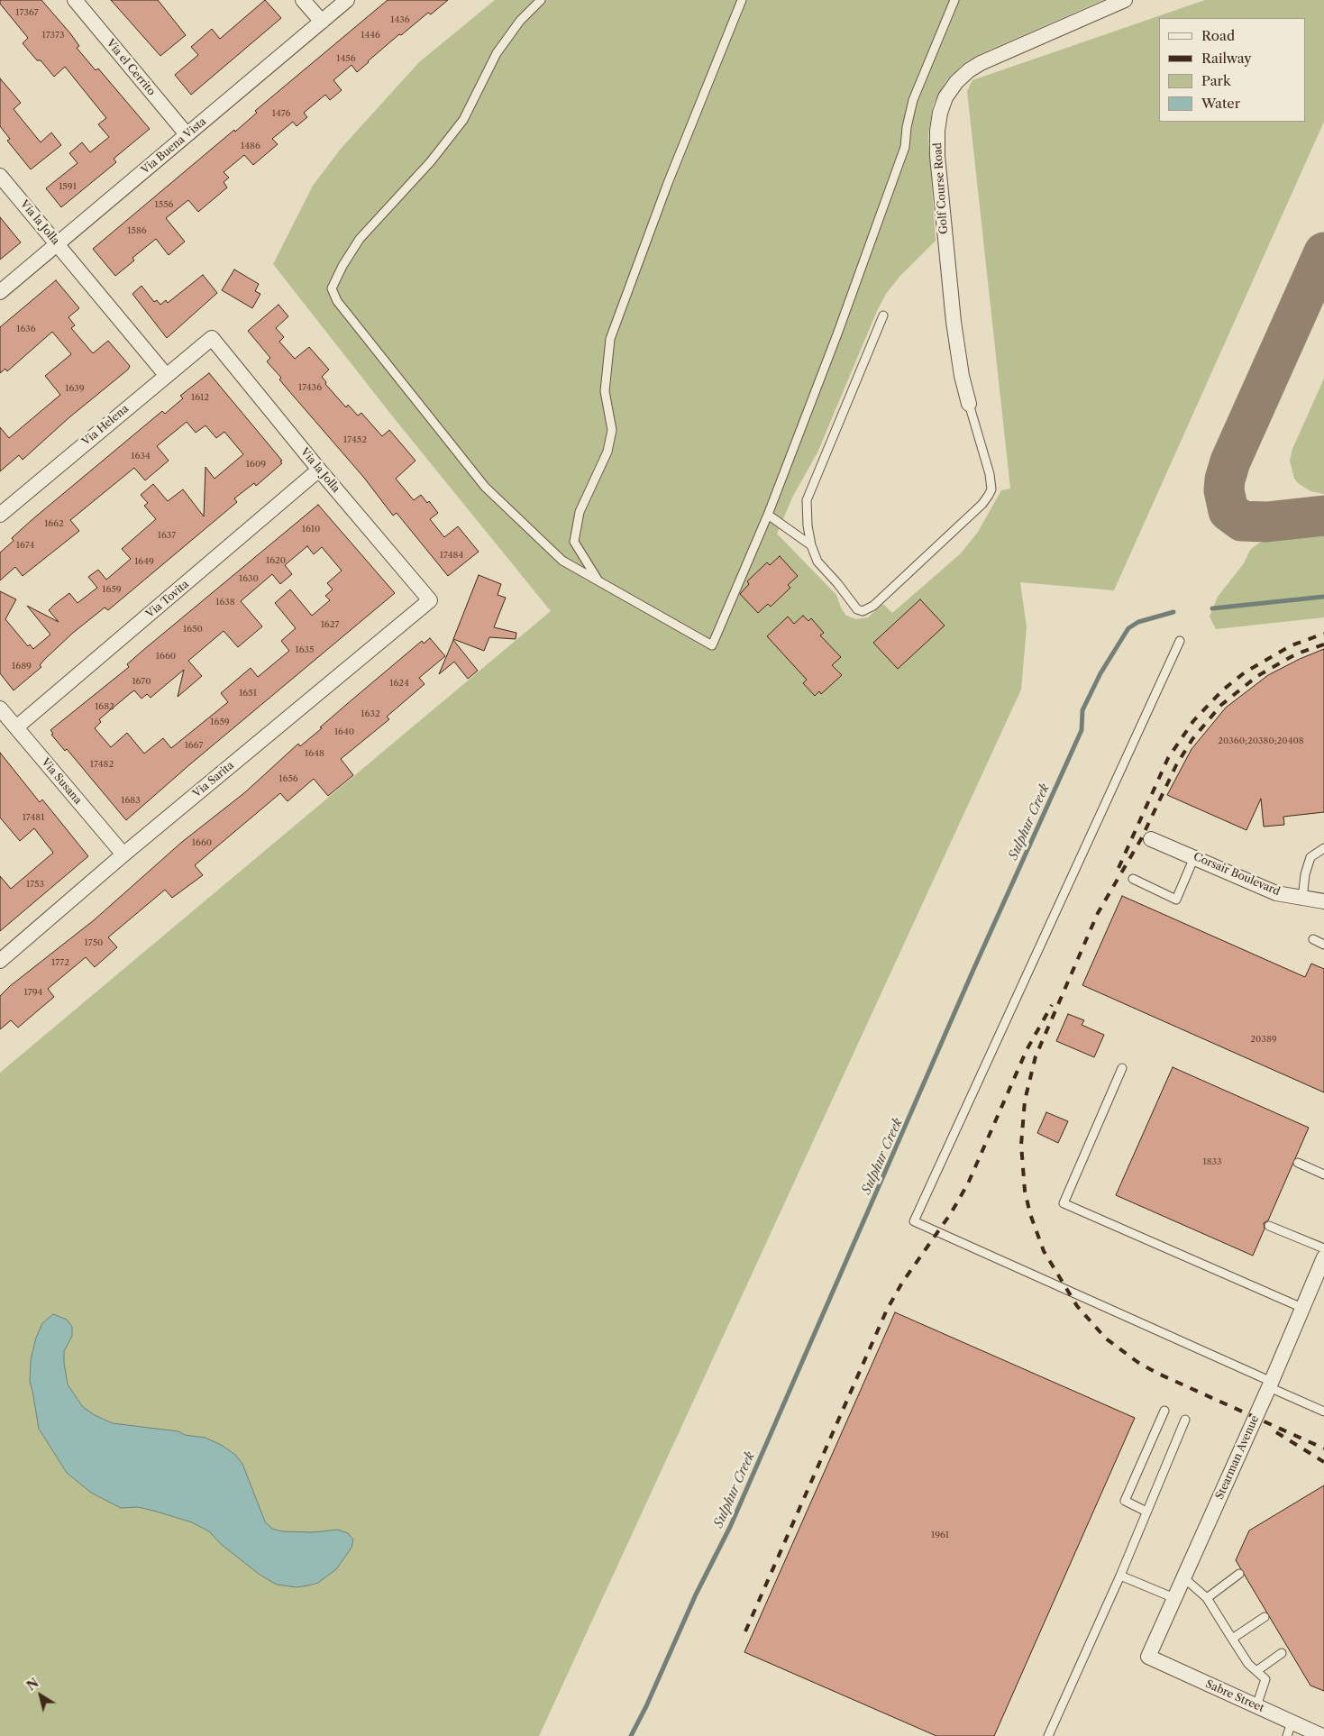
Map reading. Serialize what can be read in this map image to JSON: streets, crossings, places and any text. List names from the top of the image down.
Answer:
{
  "streets": {
    "street": [
      "Via el Cerrito",
      "Via Buena Vista",
      "Golf Course Road",
      "Via la Jolla",
      "Via Helena",
      "Via Tovita",
      "Via Sarita",
      "Via Susana",
      "Corsair Boulevard",
      "Stearman Avenue",
      "Sabre Street"
    ]
  },
  "crossings": [
    ["Via el Cerrito", "Via Buena Vista"],
    ["Via Buena Vista", "Via la Jolla"],
    ["Via la Jolla", "Via Helena"],
    ["Via la Jolla", "Via Tovita"],
    ["Via la Jolla", "Via Sarita"],
    ["Via Tovita", "Via Susana"],
    ["Via Sarita", "Via Susana"],
    ["Stearman Avenue", "Sabre Street"]
  ],
  "water": ["Sulphur Creek"],
  "house_numbers": [
    "17367",
    "1436",
    "17373",
    "1446",
    "1456",
    "1476",
    "1486",
    "1591",
    "1556",
    "1586",
    "1636",
    "17436",
    "1639",
    "1612",
    "17452",
    "1634",
    "1609",
    "1662",
    "1610",
    "1637",
    "1674",
    "17484",
    "1620",
    "1649",
    "1630",
    "1659",
    "1638",
    "1627",
    "1650",
    "1635",
    "1660",
    "1689",
    "1670",
    "1624",
    "1651",
    "1682",
    "1632",
    "1659",
    "1640",
    "20360;20380;20408",
    "1667",
    "1648",
    "17482",
    "1656",
    "1683",
    "17481",
    "1660",
    "1753",
    "1750",
    "1772",
    "1794",
    "20389",
    "1833",
    "1961"
  ],
  "legend": [
    "Road",
    "Railway",
    "Park",
    "Water"
  ],
  "north": "top left"
}
